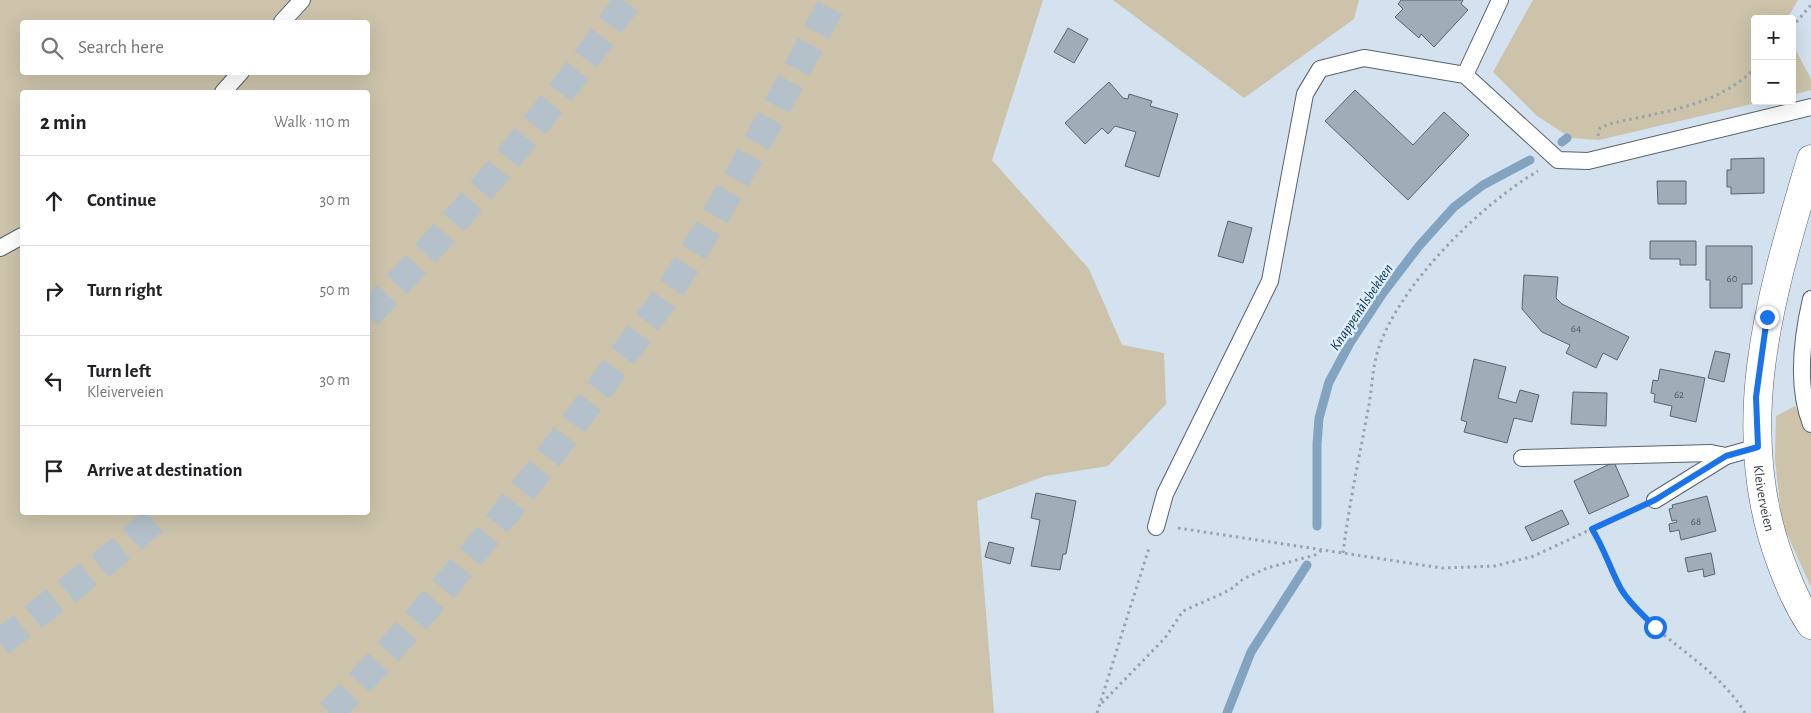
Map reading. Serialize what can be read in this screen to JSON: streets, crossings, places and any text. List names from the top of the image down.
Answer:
{
  "streets": {
    "street": ["Kleiverveien"]
  },
  "water": ["Knappenålsbekken"],
  "house_numbers": [
    "60",
    "64",
    "62",
    "68"
  ],
  "page": {
    "map_buttons": ["+", "−"],
    "search": "Search here",
    "heading": ["2 min", "Walk · 110 m"],
    "list": [
      ["Continue", "30 m"],
      ["Turn right", "50 m"],
      ["Turn left", "Kleiverveien", "30 m"],
      "Arrive at destination"
    ]
  }
}
